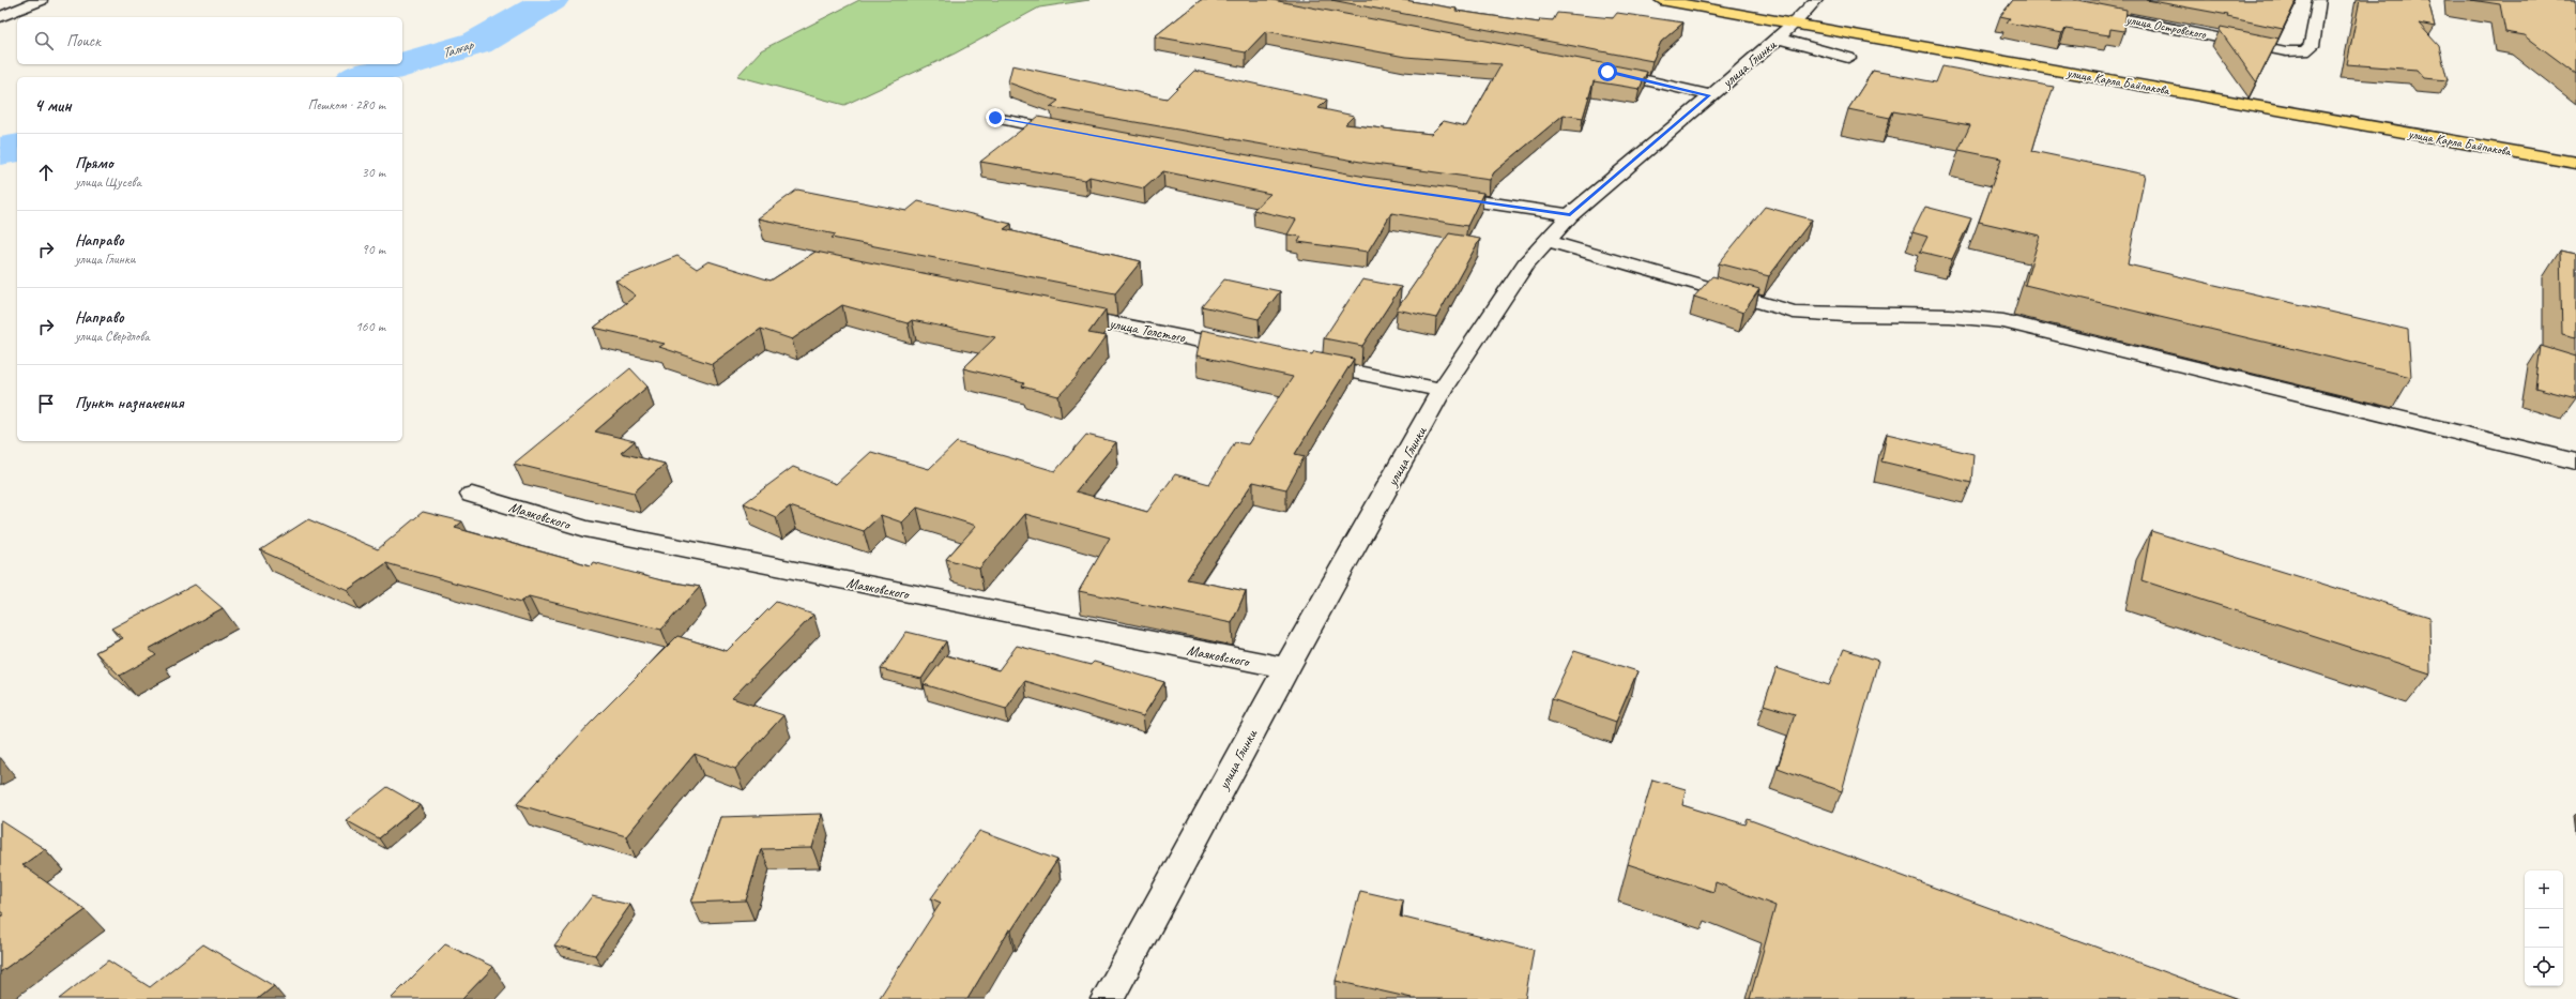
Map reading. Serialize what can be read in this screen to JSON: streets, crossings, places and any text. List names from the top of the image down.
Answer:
{
  "streets": {
    "main road": ["улица Карла Байпакова"],
    "street": [
      "улица Островского",
      "улица Глинки",
      "улица Толстого",
      "Маяковского"
    ]
  },
  "crossings": [
    ["улица Глинки", "улица Карла Байпакова"],
    ["улица Глинки", "Маяковского"]
  ],
  "water": ["Талғар"],
  "page": {
    "search": "Поиск",
    "heading": ["4 мин", "Пешком · 280 m"],
    "list": [
      ["Прямо", "улица Щусева", "30 m"],
      ["Направо", "улица Глинки", "90 m"],
      ["Направо", "улица Свердлова", "160 m"],
      "Пункт назначения"
    ],
    "map_buttons": ["+", "−"]
  }
}
